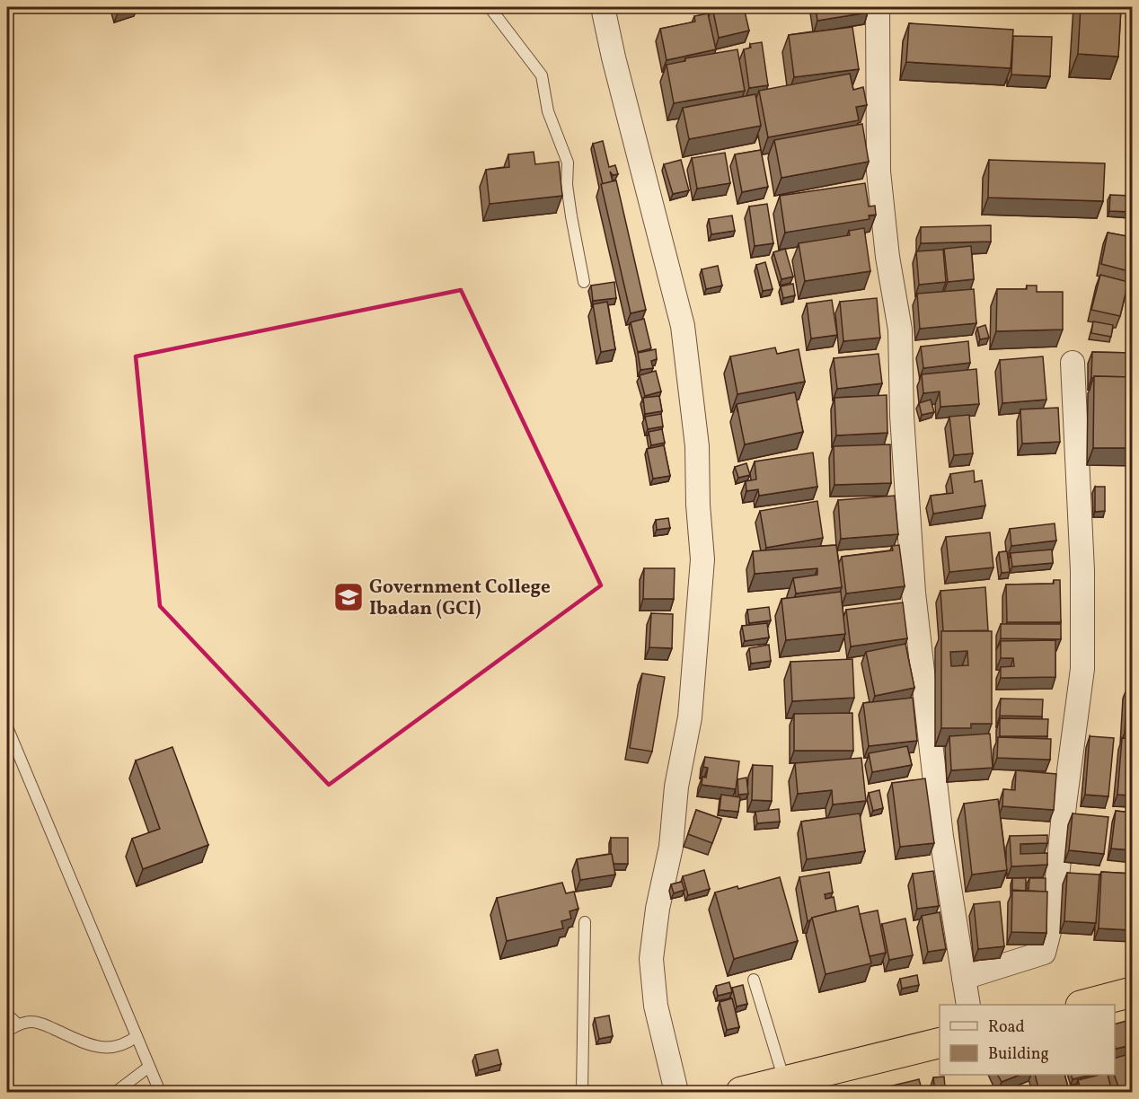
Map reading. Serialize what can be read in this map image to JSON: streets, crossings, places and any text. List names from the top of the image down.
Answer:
{
  "places": {
    "school or university": ["Government College Ibadan (GCI)"]
  },
  "legend": ["Road", "Building"]
}
